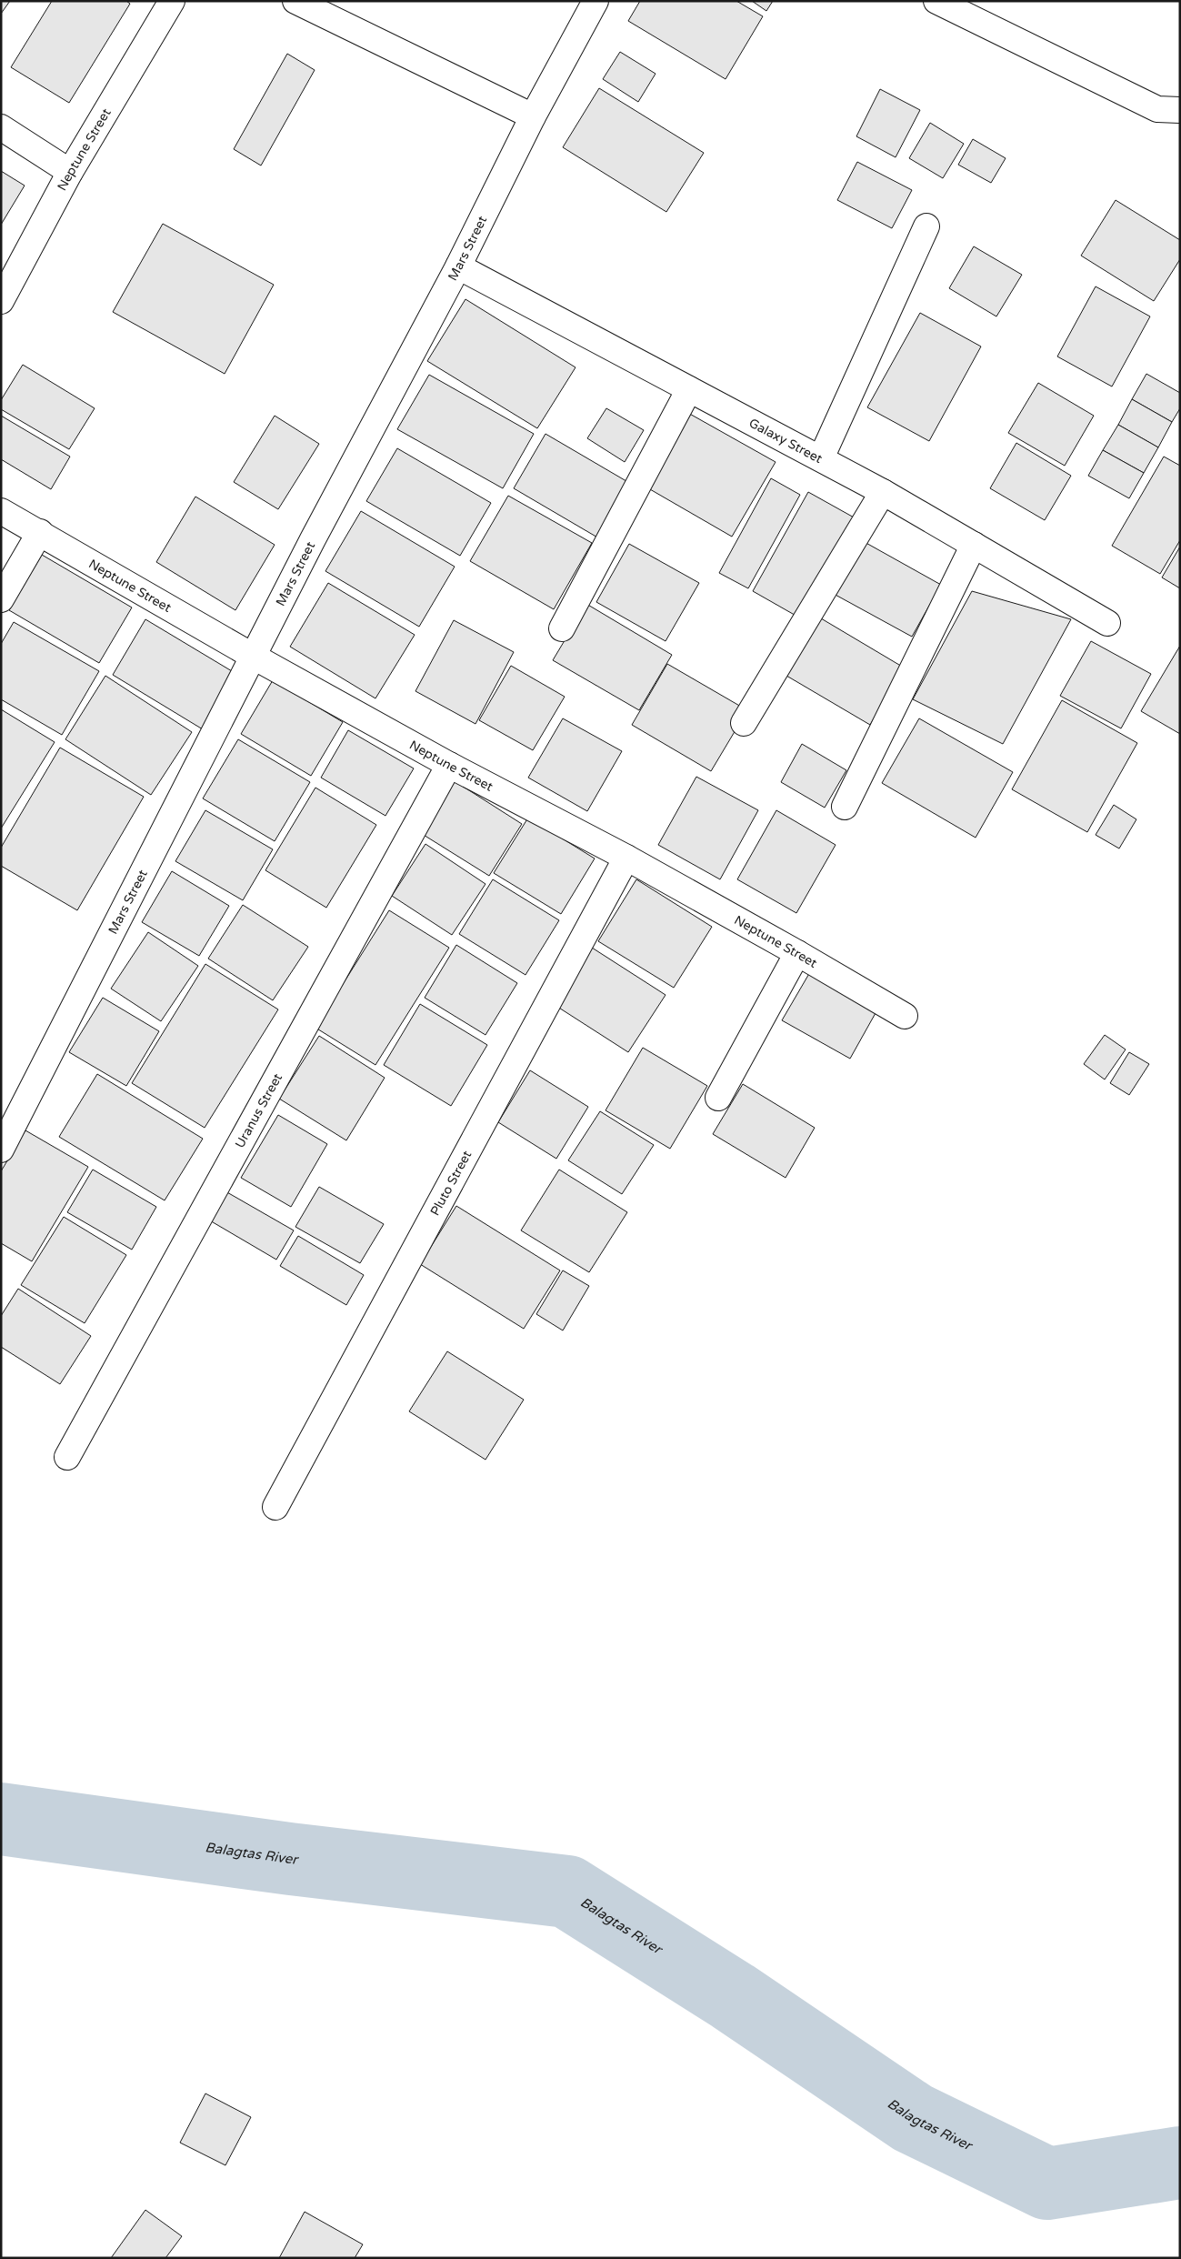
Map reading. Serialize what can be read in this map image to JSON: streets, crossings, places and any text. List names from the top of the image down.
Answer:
{
  "streets": {
    "street": [
      "Neptune Street",
      "Mars Street",
      "Galaxy Street",
      "Uranus Street",
      "Pluto Street"
    ]
  },
  "crossings": [
    ["Neptune Street", "Mars Street"],
    ["Neptune Street", "Uranus Street"],
    ["Neptune Street", "Pluto Street"],
    ["Mars Street", "Galaxy Street"]
  ],
  "water": ["Balagtas River"]
}
